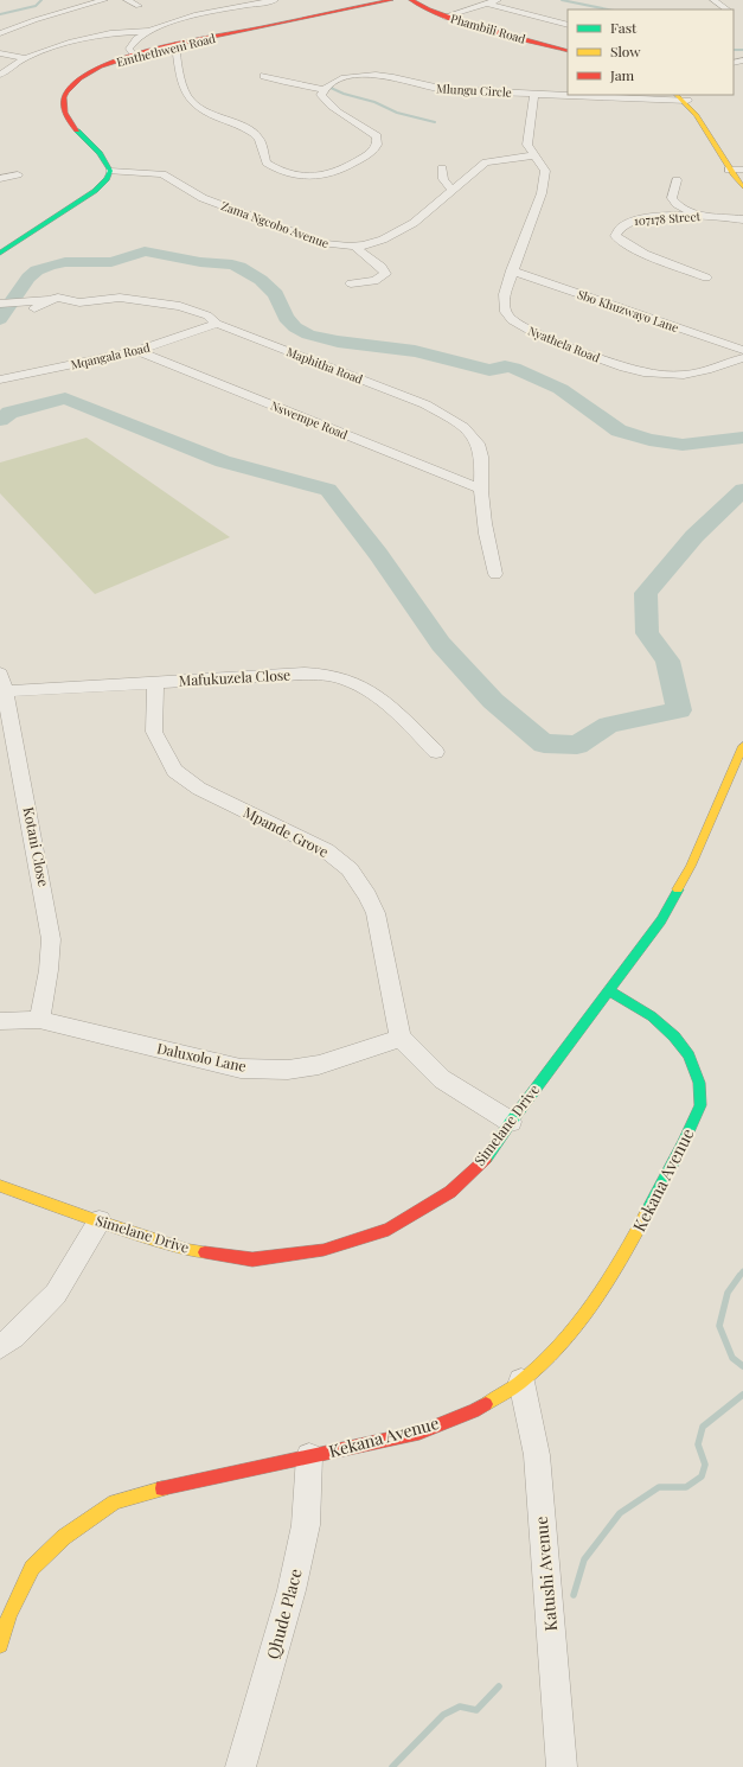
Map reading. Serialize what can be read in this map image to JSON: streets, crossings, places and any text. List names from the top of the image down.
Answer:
{
  "streets": {
    "street": [
      "Phambili Road",
      "Emthethweni Road",
      "Mlungu Circle",
      "107178 Street",
      "Zama Ngcobo Avenue",
      "Sbo Khuzwayo Lane",
      "Nyathela Road",
      "Mqangala Road",
      "Maphitha Road",
      "Nswempe Road",
      "Mafukuzela Close",
      "Mpande Grove",
      "Kotani Close",
      "Daluxolo Lane",
      "Simelane Drive",
      "Kekana Avenue",
      "Katushi Avenue",
      "Qhude Place"
    ]
  },
  "crossings": [
    ["Emthethweni Road", "Zama Ngcobo Avenue"],
    ["Mlungu Circle", "Nyathela Road"],
    ["Zama Ngcobo Avenue", "Nyathela Road"],
    ["Sbo Khuzwayo Lane", "Nyathela Road"],
    ["Mqangala Road", "Maphitha Road"],
    ["Mqangala Road", "Nswempe Road"],
    ["Maphitha Road", "Nswempe Road"],
    ["Mafukuzela Close", "Mpande Grove"],
    ["Mafukuzela Close", "Kotani Close"],
    ["Mpande Grove", "Daluxolo Lane"],
    ["Kotani Close", "Daluxolo Lane"],
    ["Simelane Drive", "Kekana Avenue"],
    ["Kekana Avenue", "Katushi Avenue"],
    ["Kekana Avenue", "Qhude Place"]
  ],
  "legend": ["Fast", "Slow", "Jam"]
}
